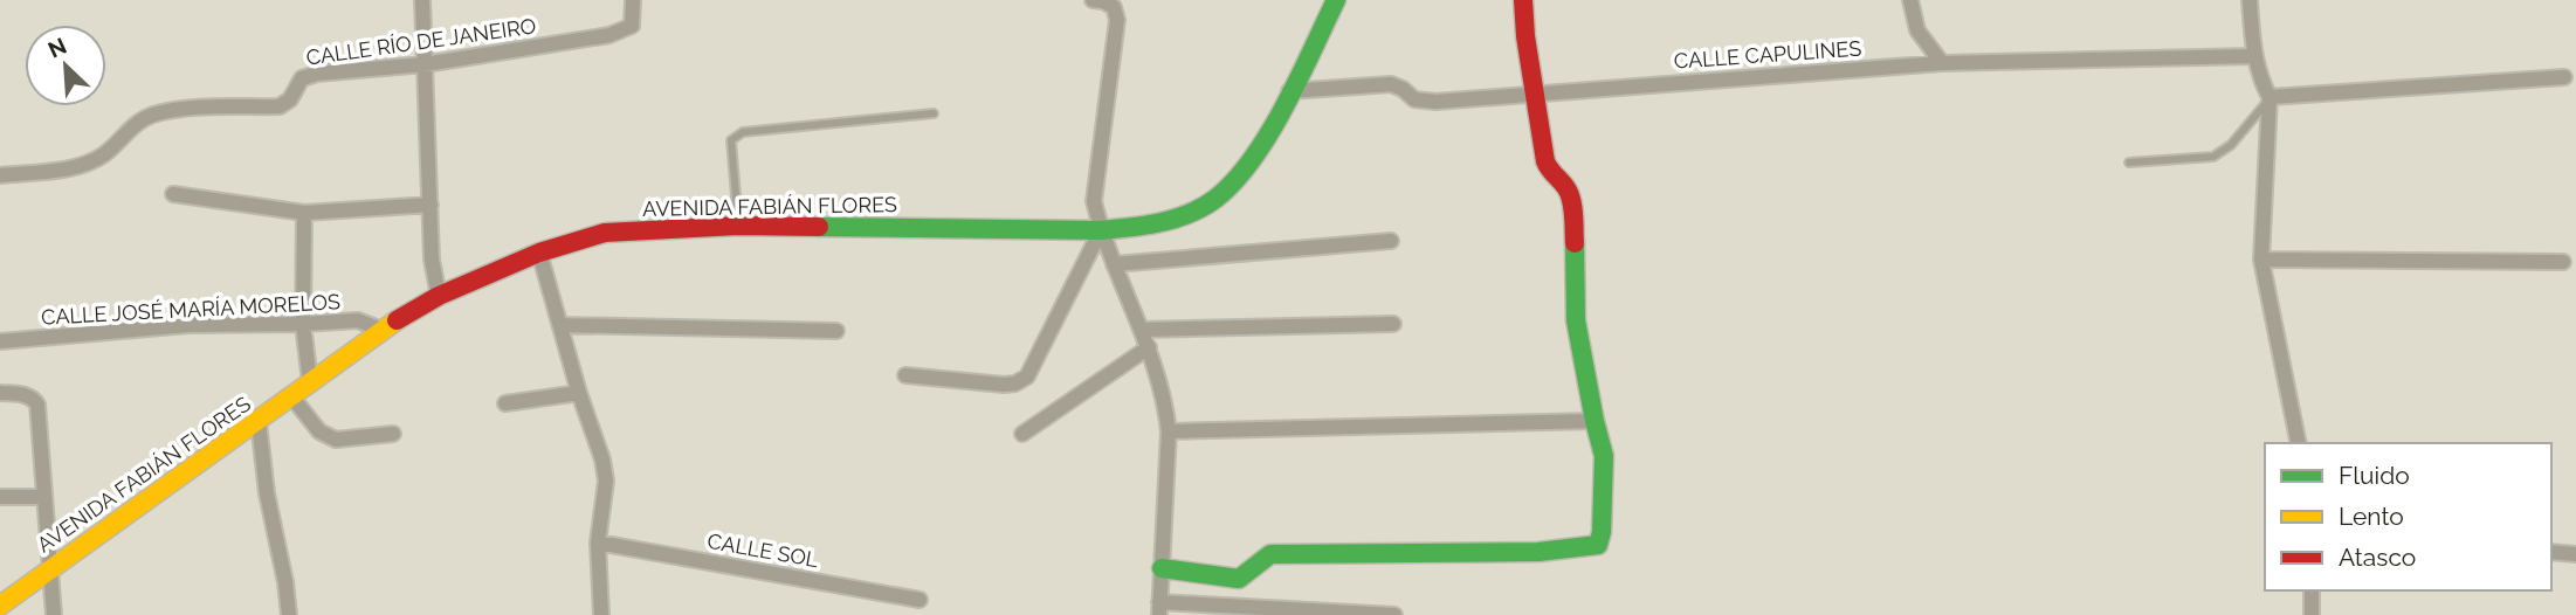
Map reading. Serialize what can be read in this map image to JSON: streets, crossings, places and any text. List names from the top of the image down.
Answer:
{
  "streets": {
    "main road": ["AVENIDA FABIÁN FLORES"],
    "street": [
      "CALLE RÍO DE JANEIRO",
      "CALLE CAPULINES",
      "CALLE JOSÉ MARÍA MORELOS",
      "CALLE SOL"
    ]
  },
  "crossings": [
    ["CALLE CAPULINES", "AVENIDA FABIÁN FLORES"],
    ["AVENIDA FABIÁN FLORES", "CALLE JOSÉ MARÍA MORELOS"]
  ],
  "legend": ["Fluido", "Lento", "Atasco"],
  "north": "top left"
}
